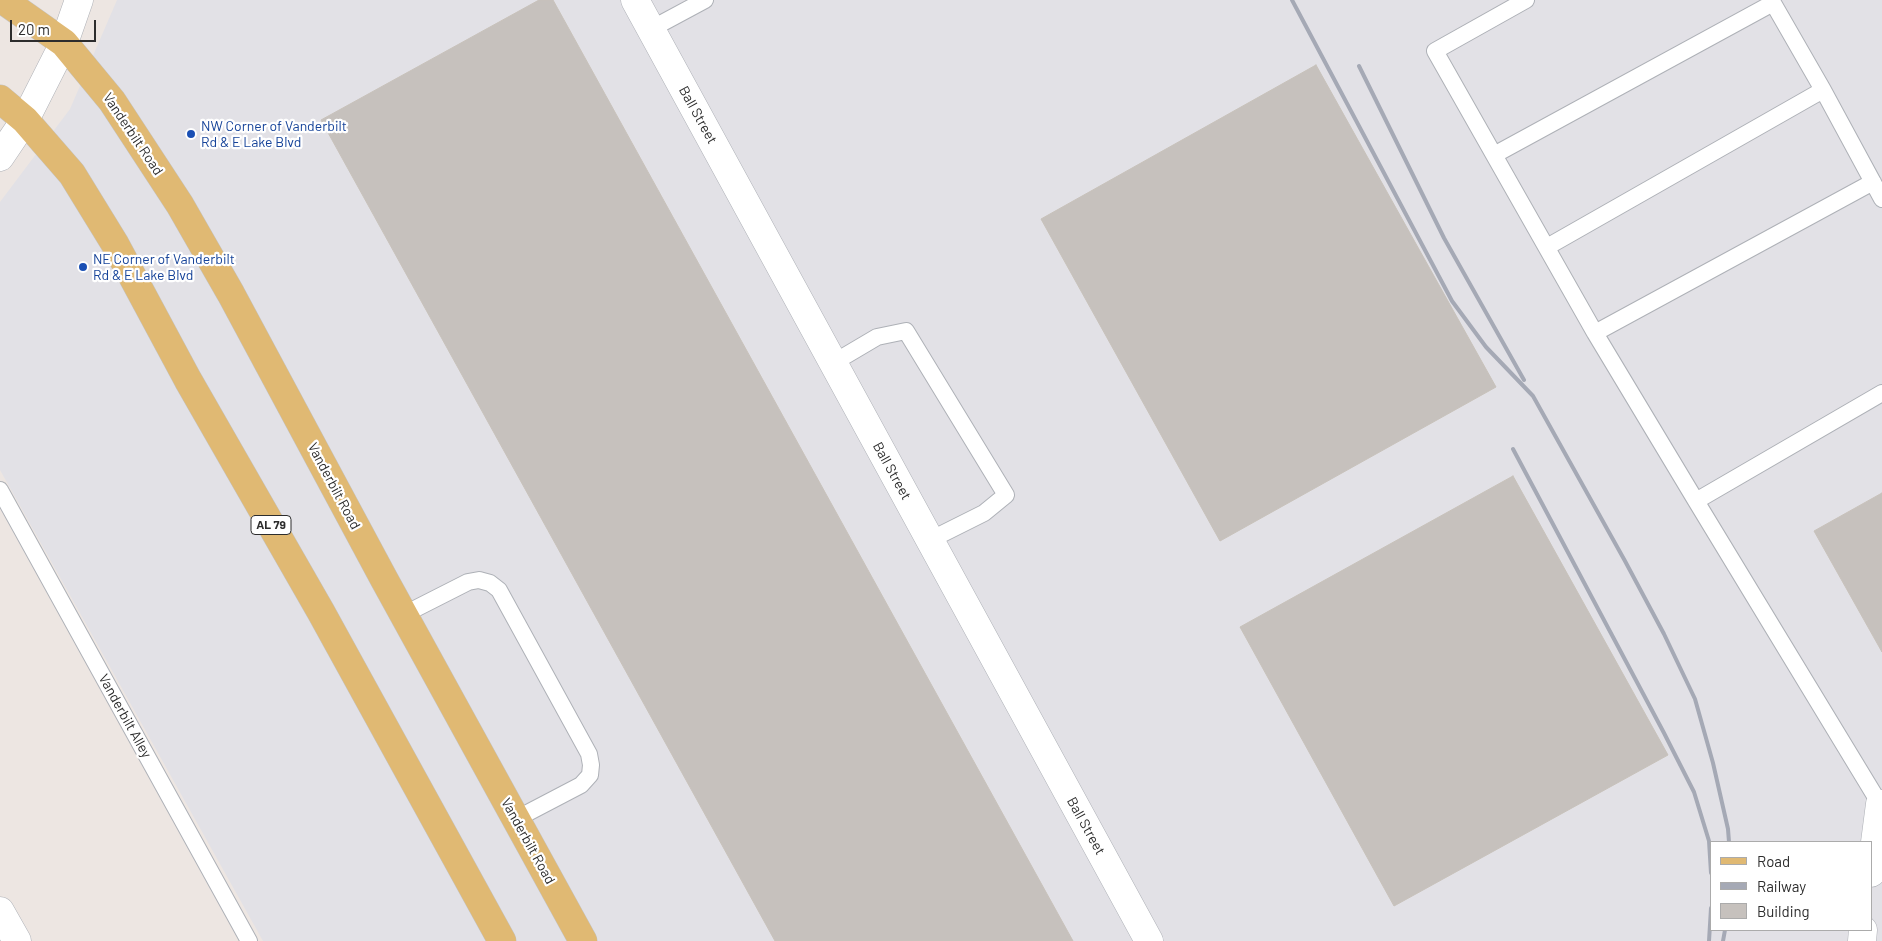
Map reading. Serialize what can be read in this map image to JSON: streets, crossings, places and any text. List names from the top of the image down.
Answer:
{
  "streets": {
    "main road": ["Vanderbilt Road", "AL 79"],
    "street": ["Ball Street"],
    "lane": ["Vanderbilt Alley"]
  },
  "places": ["NW Corner of Vanderbilt Rd & E Lake Blvd", "NE Corner of Vanderbilt Rd & E Lake Blvd"],
  "legend": ["Road", "Railway", "Building"],
  "scale_bar": "20 m"
}
